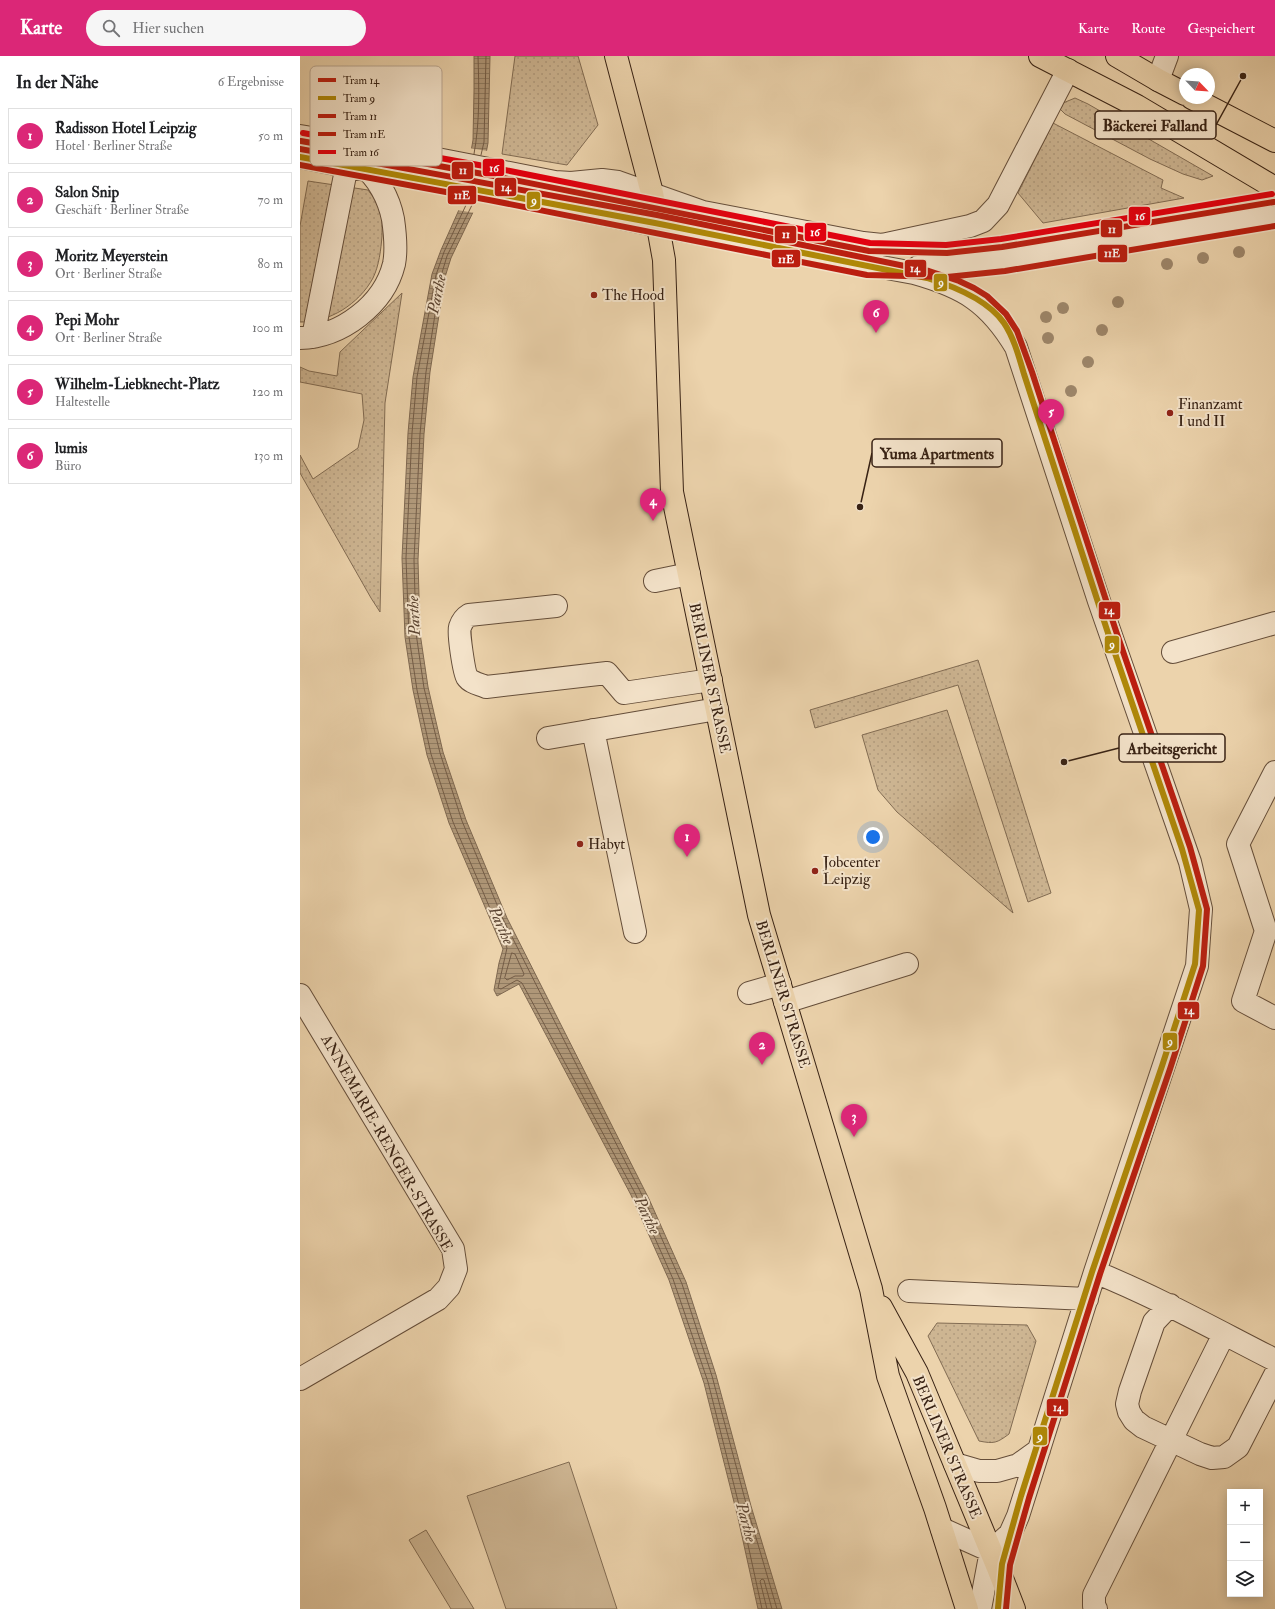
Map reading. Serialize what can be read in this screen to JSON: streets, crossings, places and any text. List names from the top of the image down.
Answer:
{
  "streets": {
    "main road": ["BERLINER STRASSE"],
    "street": ["ANNEMARIE-RENGER-STRASSE"]
  },
  "water": ["Parthe"],
  "places": [
    "Bäckerei Falland",
    "The Hood",
    "Finanzamt I und II",
    "Yuma Apartments",
    "Arbeitsgericht",
    "Habyt",
    "Jobcenter Leipzig"
  ],
  "lines": [
    "tram line 16",
    "tram line 11",
    "tram line 14",
    "tram line 9",
    "tram line 11E"
  ],
  "legend": [
    "Tram 14",
    "Tram 9",
    "Tram 11",
    "Tram 11E",
    "Tram 16"
  ],
  "north": "bottom right",
  "page": {
    "header": "Karte",
    "search": "Hier suchen",
    "nav": ["Karte", "Route", "Gespeichert"],
    "heading": ["In der Nähe", "6 Ergebnisse"],
    "list": [
      {
        "mark": "1",
        "name": "Radisson Hotel Leipzig",
        "note": "Hotel · Berliner Straße",
        "value": "50 m"
      },
      {
        "mark": "2",
        "name": "Salon Snip",
        "note": "Geschäft · Berliner Straße",
        "value": "70 m"
      },
      {
        "mark": "3",
        "name": "Moritz Meyerstein",
        "note": "Ort · Berliner Straße",
        "value": "80 m"
      },
      {
        "mark": "4",
        "name": "Pepi Mohr",
        "note": "Ort · Berliner Straße",
        "value": "100 m"
      },
      {
        "mark": "5",
        "name": "Wilhelm-Liebknecht-Platz",
        "note": "Haltestelle",
        "value": "120 m"
      },
      {
        "mark": "6",
        "name": "lumis",
        "note": "Büro",
        "value": "130 m"
      }
    ],
    "pins": [
      "6",
      "5",
      "4",
      "1",
      "2",
      "3"
    ],
    "map_buttons": ["+", "−"]
  }
}
